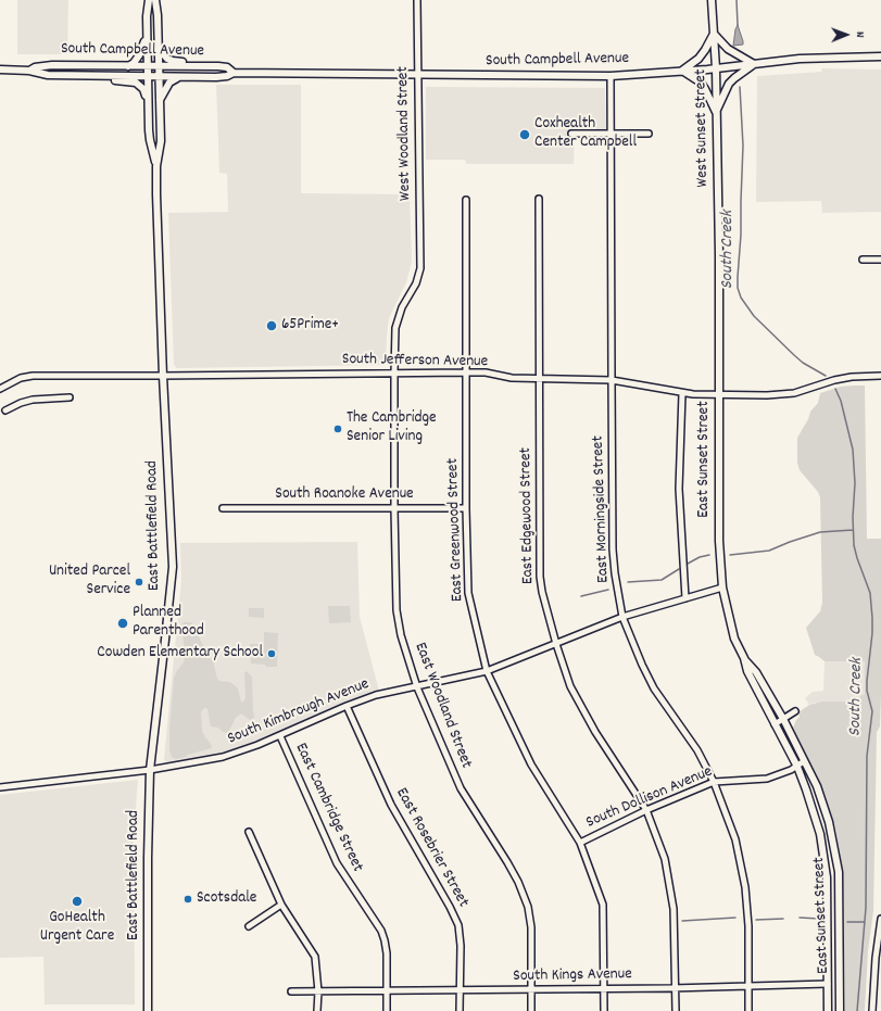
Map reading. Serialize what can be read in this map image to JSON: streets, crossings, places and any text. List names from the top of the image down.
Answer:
{
  "streets": {
    "main road": [
      "South Campbell Avenue",
      "West Sunset Street",
      "East Sunset Street",
      "East Battlefield Road"
    ],
    "street": [
      "West Woodland Street",
      "South Jefferson Avenue",
      "South Roanoke Avenue",
      "East Morningside Street",
      "East Edgewood Street",
      "East Greenwood Street",
      "East Woodland Street",
      "South Kimbrough Avenue",
      "South Dollison Avenue",
      "East Cambridge Street",
      "East Rosebrier Street",
      "South Kings Avenue"
    ]
  },
  "crossings": [
    ["South Campbell Avenue", "West Sunset Street"],
    ["South Campbell Avenue", "West Woodland Street"],
    ["South Campbell Avenue", "East Morningside Street"],
    ["West Sunset Street", "East Sunset Street"],
    ["West Woodland Street", "East Woodland Street"],
    ["South Jefferson Avenue", "East Sunset Street"],
    ["South Jefferson Avenue", "East Morningside Street"],
    ["South Jefferson Avenue", "East Edgewood Street"],
    ["South Jefferson Avenue", "East Battlefield Road"],
    ["South Jefferson Avenue", "East Greenwood Street"],
    ["South Jefferson Avenue", "East Woodland Street"],
    ["East Sunset Street", "South Kimbrough Avenue"],
    ["East Sunset Street", "South Dollison Avenue"],
    ["East Sunset Street", "South Kings Avenue"],
    ["South Roanoke Avenue", "East Greenwood Street"],
    ["South Roanoke Avenue", "East Woodland Street"],
    ["East Morningside Street", "South Kimbrough Avenue"],
    ["East Morningside Street", "South Dollison Avenue"],
    ["East Morningside Street", "South Kings Avenue"],
    ["East Edgewood Street", "South Kimbrough Avenue"],
    ["East Edgewood Street", "South Dollison Avenue"],
    ["East Edgewood Street", "South Kings Avenue"],
    ["East Battlefield Road", "South Kimbrough Avenue"],
    ["East Greenwood Street", "South Kimbrough Avenue"],
    ["East Greenwood Street", "South Dollison Avenue"],
    ["East Greenwood Street", "South Kings Avenue"],
    ["East Woodland Street", "South Kimbrough Avenue"],
    ["East Woodland Street", "South Kings Avenue"],
    ["South Kimbrough Avenue", "East Cambridge Street"],
    ["South Kimbrough Avenue", "East Rosebrier Street"],
    ["East Cambridge Street", "South Kings Avenue"],
    ["East Rosebrier Street", "South Kings Avenue"]
  ],
  "water": ["South Creek"],
  "places": [
    "Coxhealth Center Campbell",
    "65Prime+",
    "The Cambridge Senior Living",
    "United Parcel Service",
    "Planned Parenthood",
    "Cowden Elementary School",
    "Scotsdale",
    "GoHealth Urgent Care"
  ],
  "north": "right"
}
